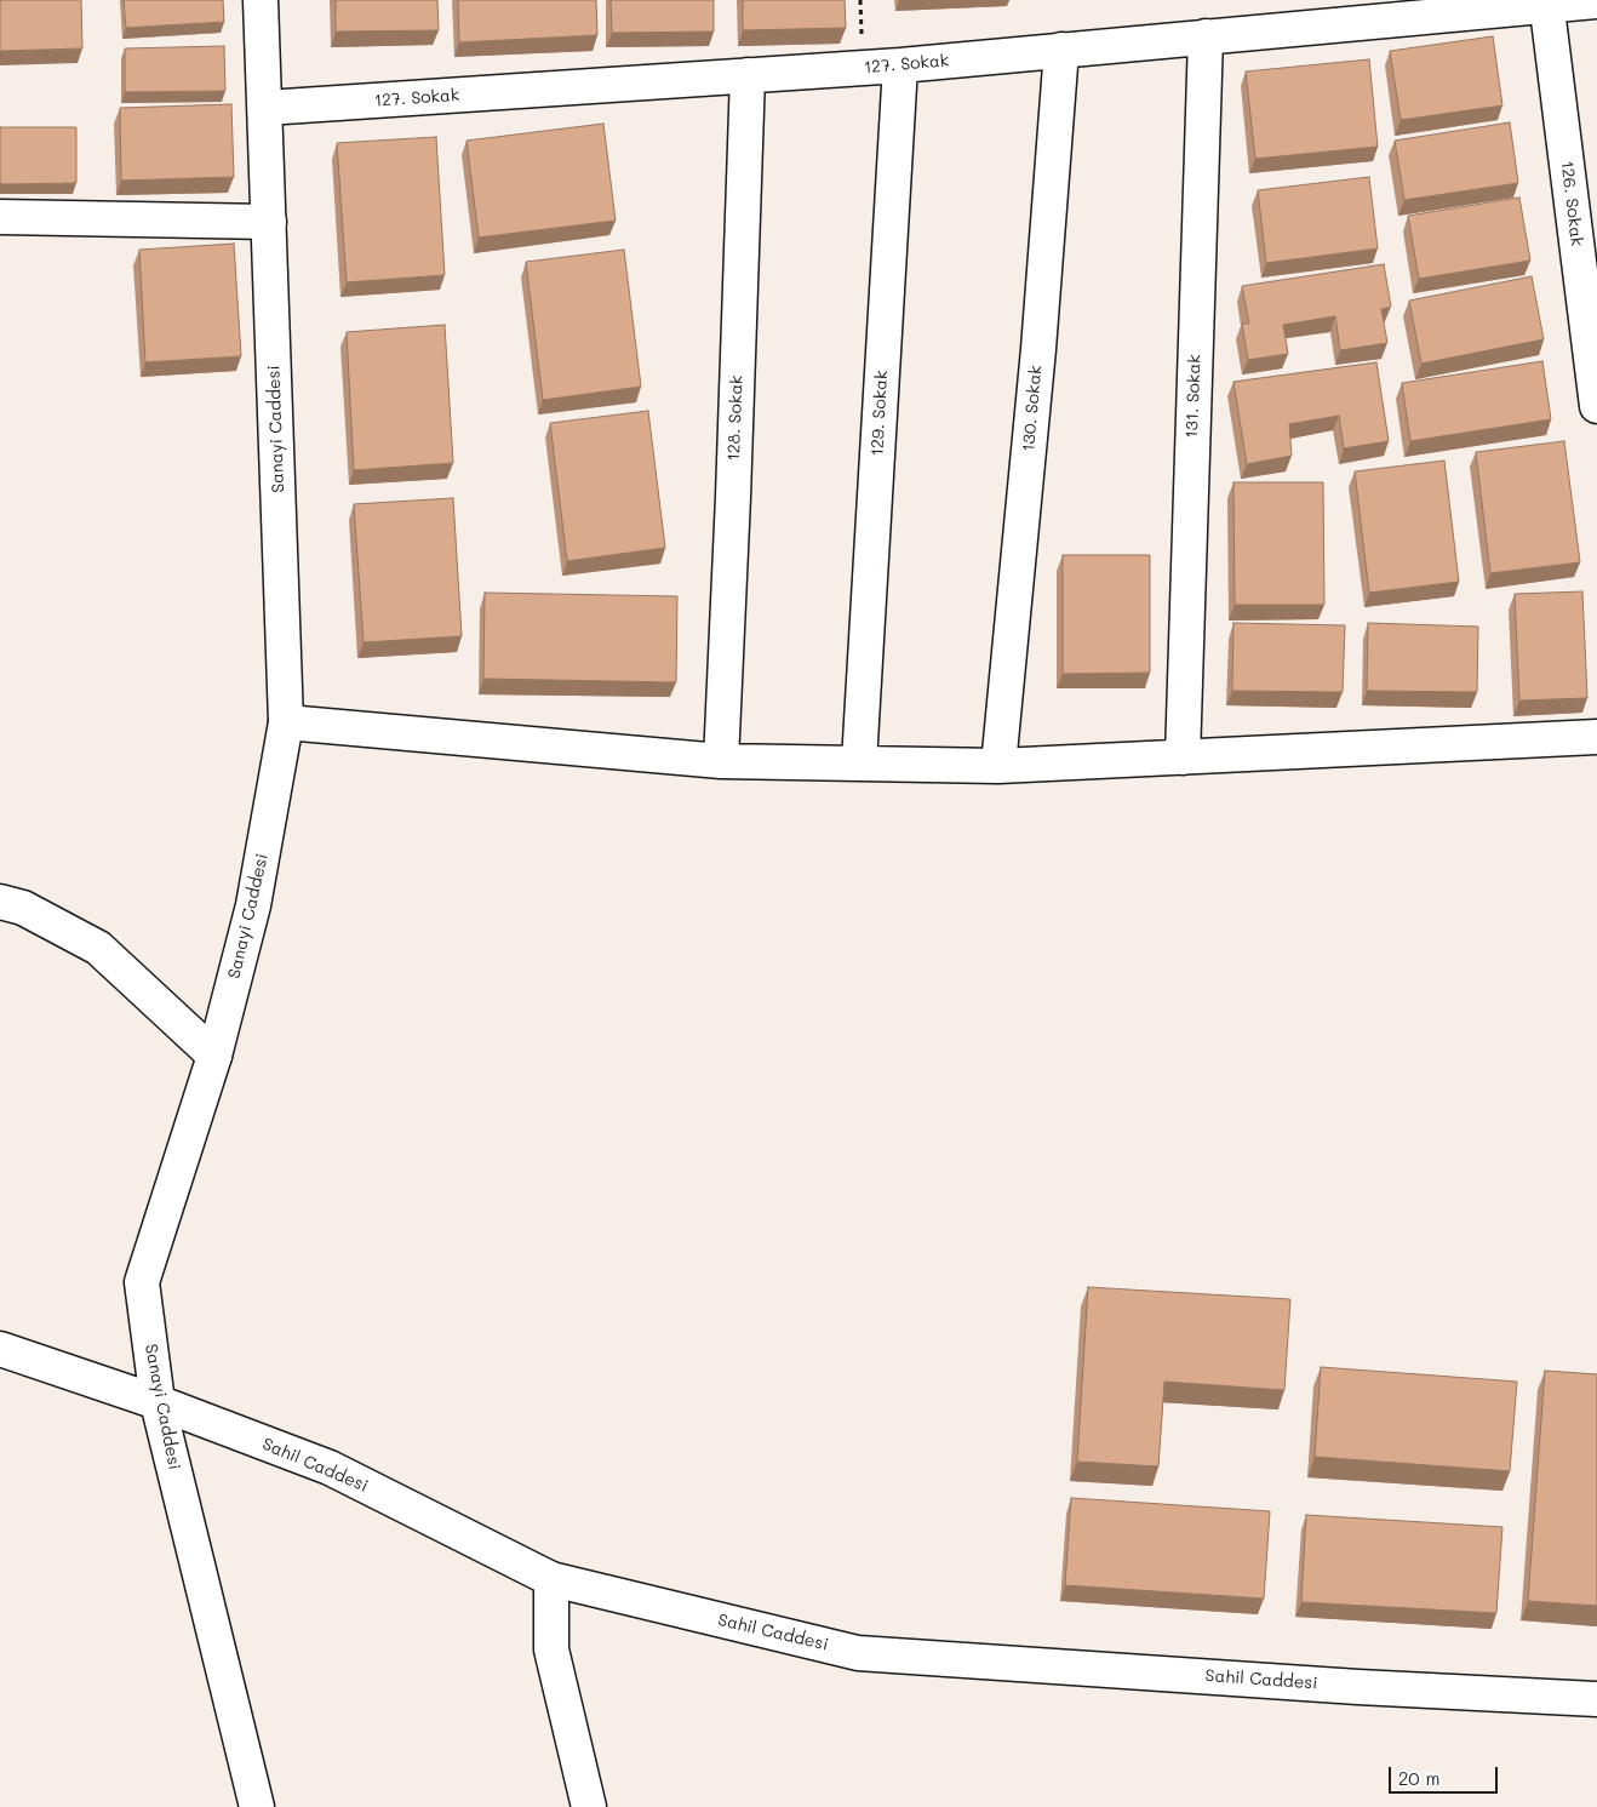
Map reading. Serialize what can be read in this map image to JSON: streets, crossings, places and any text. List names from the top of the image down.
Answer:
{
  "streets": {
    "street": [
      "127. Sokak",
      "126. Sokak",
      "131. Sokak",
      "130. Sokak",
      "129. Sokak",
      "128. Sokak",
      "Sanayi Caddesi",
      "Sahil Caddesi"
    ]
  },
  "crossings": [
    ["127. Sokak", "126. Sokak"],
    ["127. Sokak", "131. Sokak"],
    ["127. Sokak", "130. Sokak"],
    ["127. Sokak", "129. Sokak"],
    ["127. Sokak", "128. Sokak"],
    ["127. Sokak", "Sanayi Caddesi"],
    ["Sanayi Caddesi", "Sahil Caddesi"]
  ],
  "scale_bar": "20 m"
}
